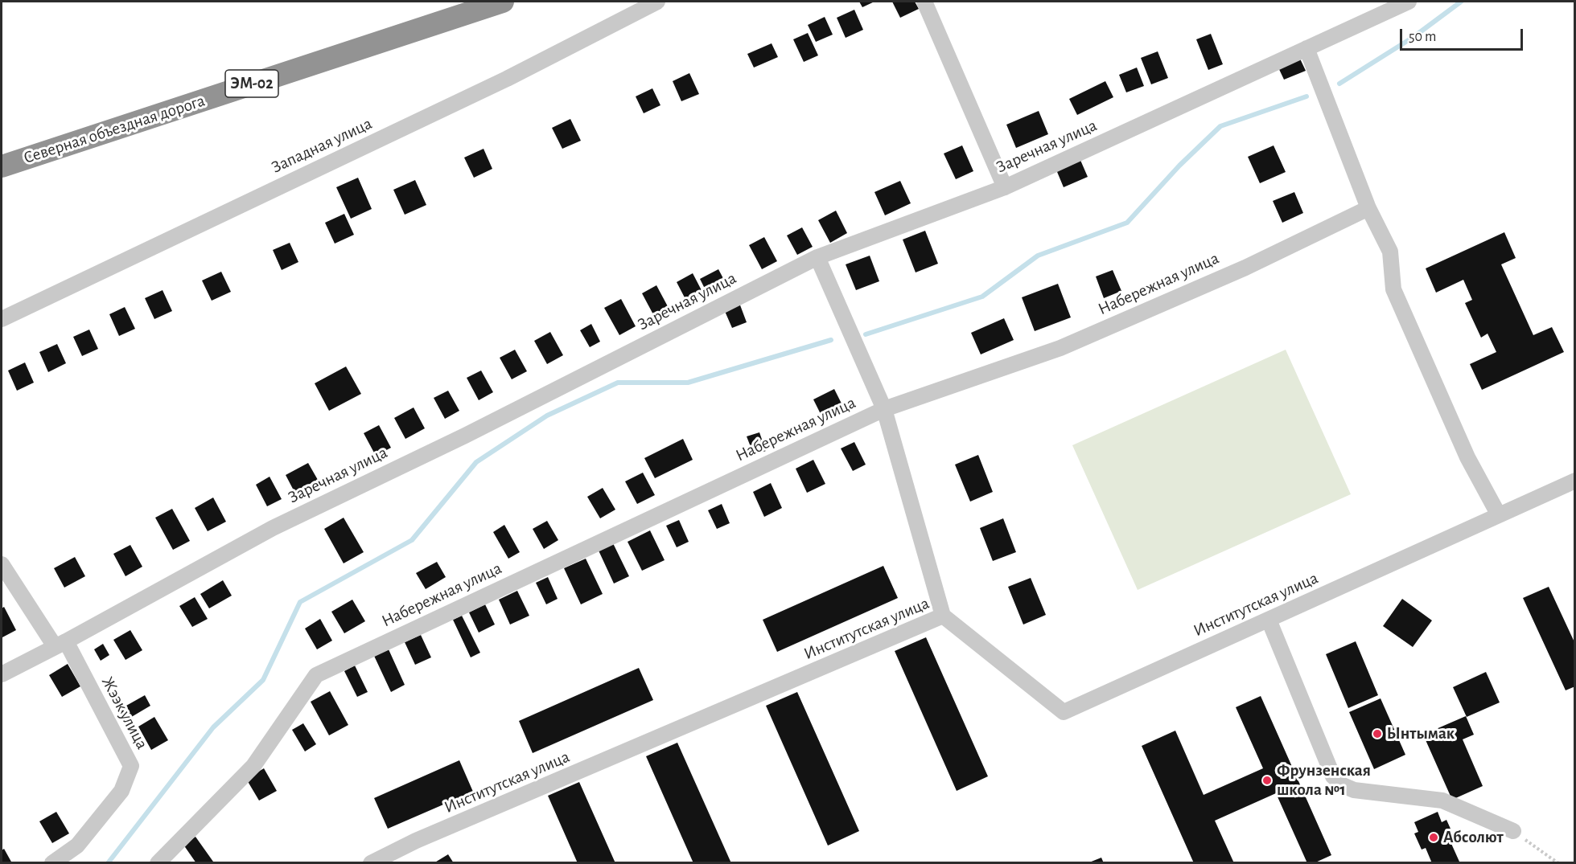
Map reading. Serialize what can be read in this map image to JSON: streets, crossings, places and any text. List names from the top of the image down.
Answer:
{
  "streets": {
    "highway": ["ЭМ-02", "Северная объездная дорога"],
    "street": [
      "Западная улица",
      "Заречная улица",
      "Набережная улица",
      "Институтская улица",
      "Жээк улица"
    ]
  },
  "crossings": [
    ["Заречная улица", "Жээк улица"]
  ],
  "places": ["Ынтымак", "Фрунзенская школа №1", "Абсолют"],
  "scale_bar": "50 m"
}
